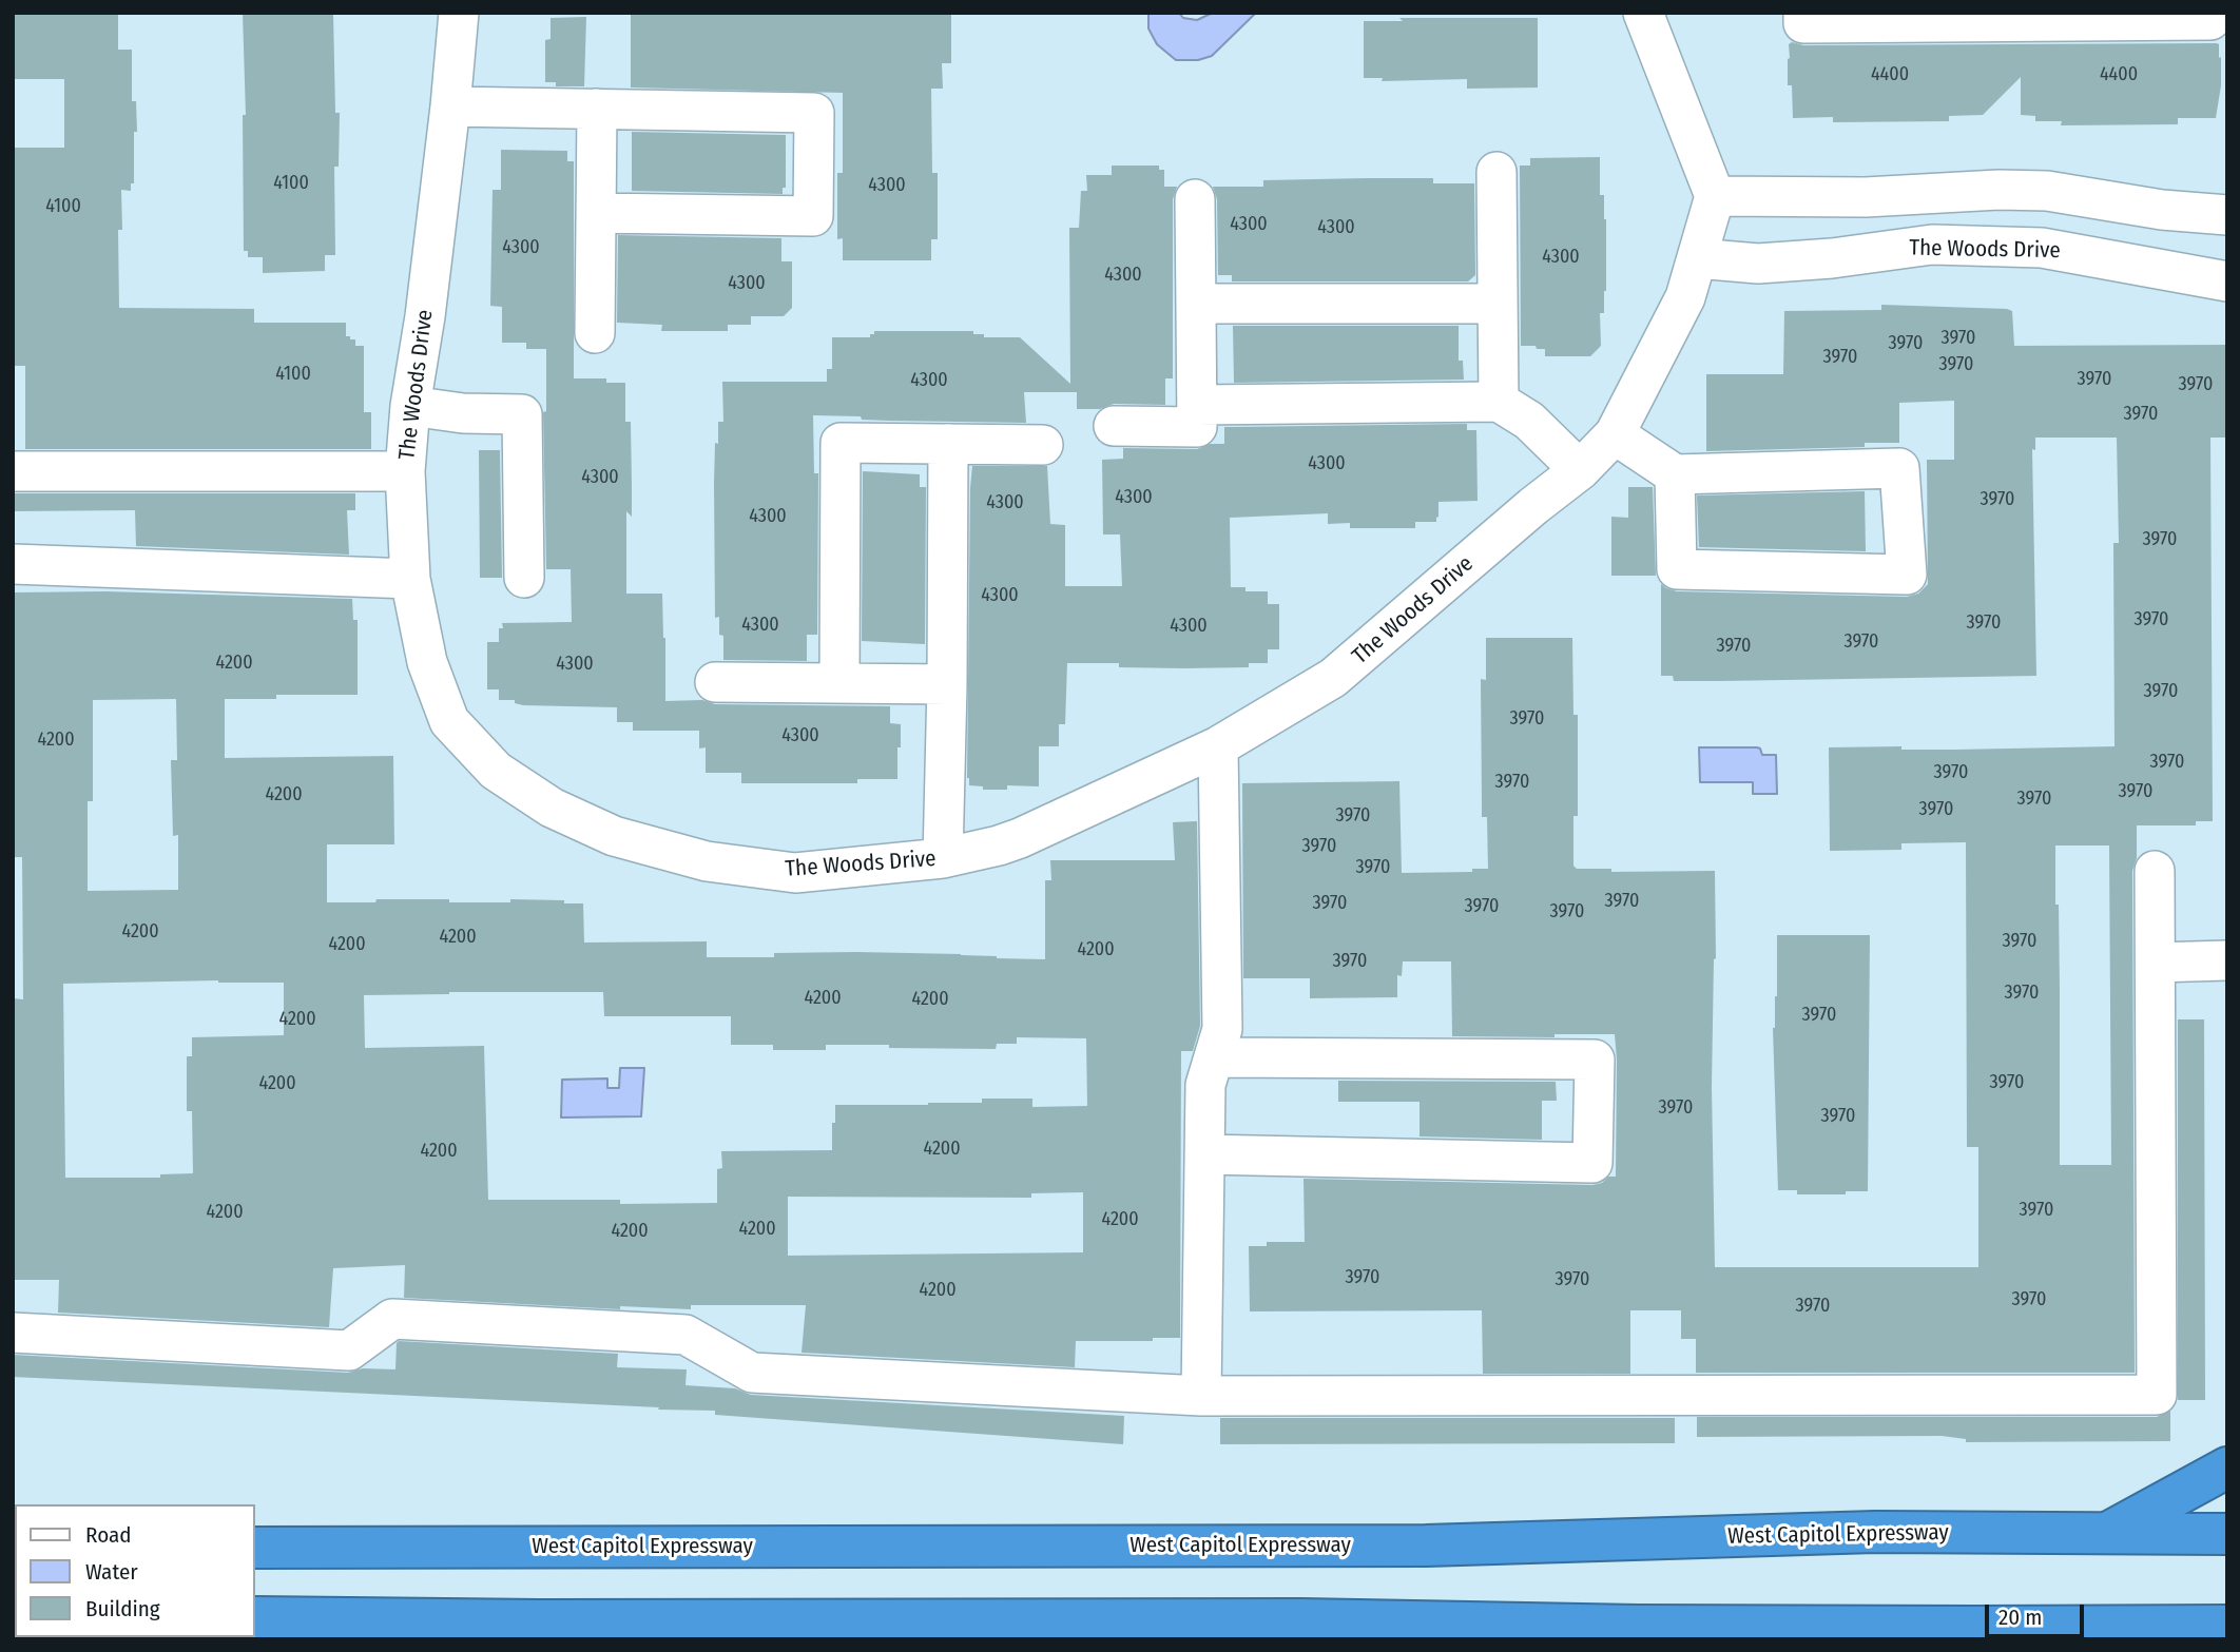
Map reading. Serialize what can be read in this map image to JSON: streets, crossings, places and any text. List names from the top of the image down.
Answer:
{
  "streets": {
    "highway": ["West Capitol Expressway"],
    "lane": ["The Woods Drive"]
  },
  "house_numbers": [
    "4400",
    "4400",
    "4100",
    "4300",
    "4100",
    "4300",
    "4300",
    "4300",
    "4300",
    "4300",
    "4300",
    "3970",
    "3970",
    "3970",
    "3970",
    "4100",
    "3970",
    "4300",
    "3970",
    "3970",
    "4300",
    "4300",
    "4300",
    "3970",
    "4300",
    "4300",
    "3970",
    "4300",
    "3970",
    "3970",
    "4300",
    "4300",
    "3970",
    "3970",
    "4200",
    "4300",
    "3970",
    "3970",
    "4300",
    "4200",
    "3970",
    "3970",
    "3970",
    "3970",
    "4200",
    "3970",
    "3970",
    "3970",
    "3970",
    "3970",
    "3970",
    "3970",
    "3970",
    "3970",
    "4200",
    "4200",
    "3970",
    "4200",
    "4200",
    "3970",
    "3970",
    "4200",
    "4200",
    "3970",
    "4200",
    "3970",
    "4200",
    "3970",
    "3970",
    "4200",
    "4200",
    "3970",
    "4200",
    "4200",
    "4200",
    "4200",
    "3970",
    "3970",
    "4200",
    "3970",
    "3970"
  ],
  "legend": ["Road", "Water", "Building"],
  "scale_bar": "20 m"
}
